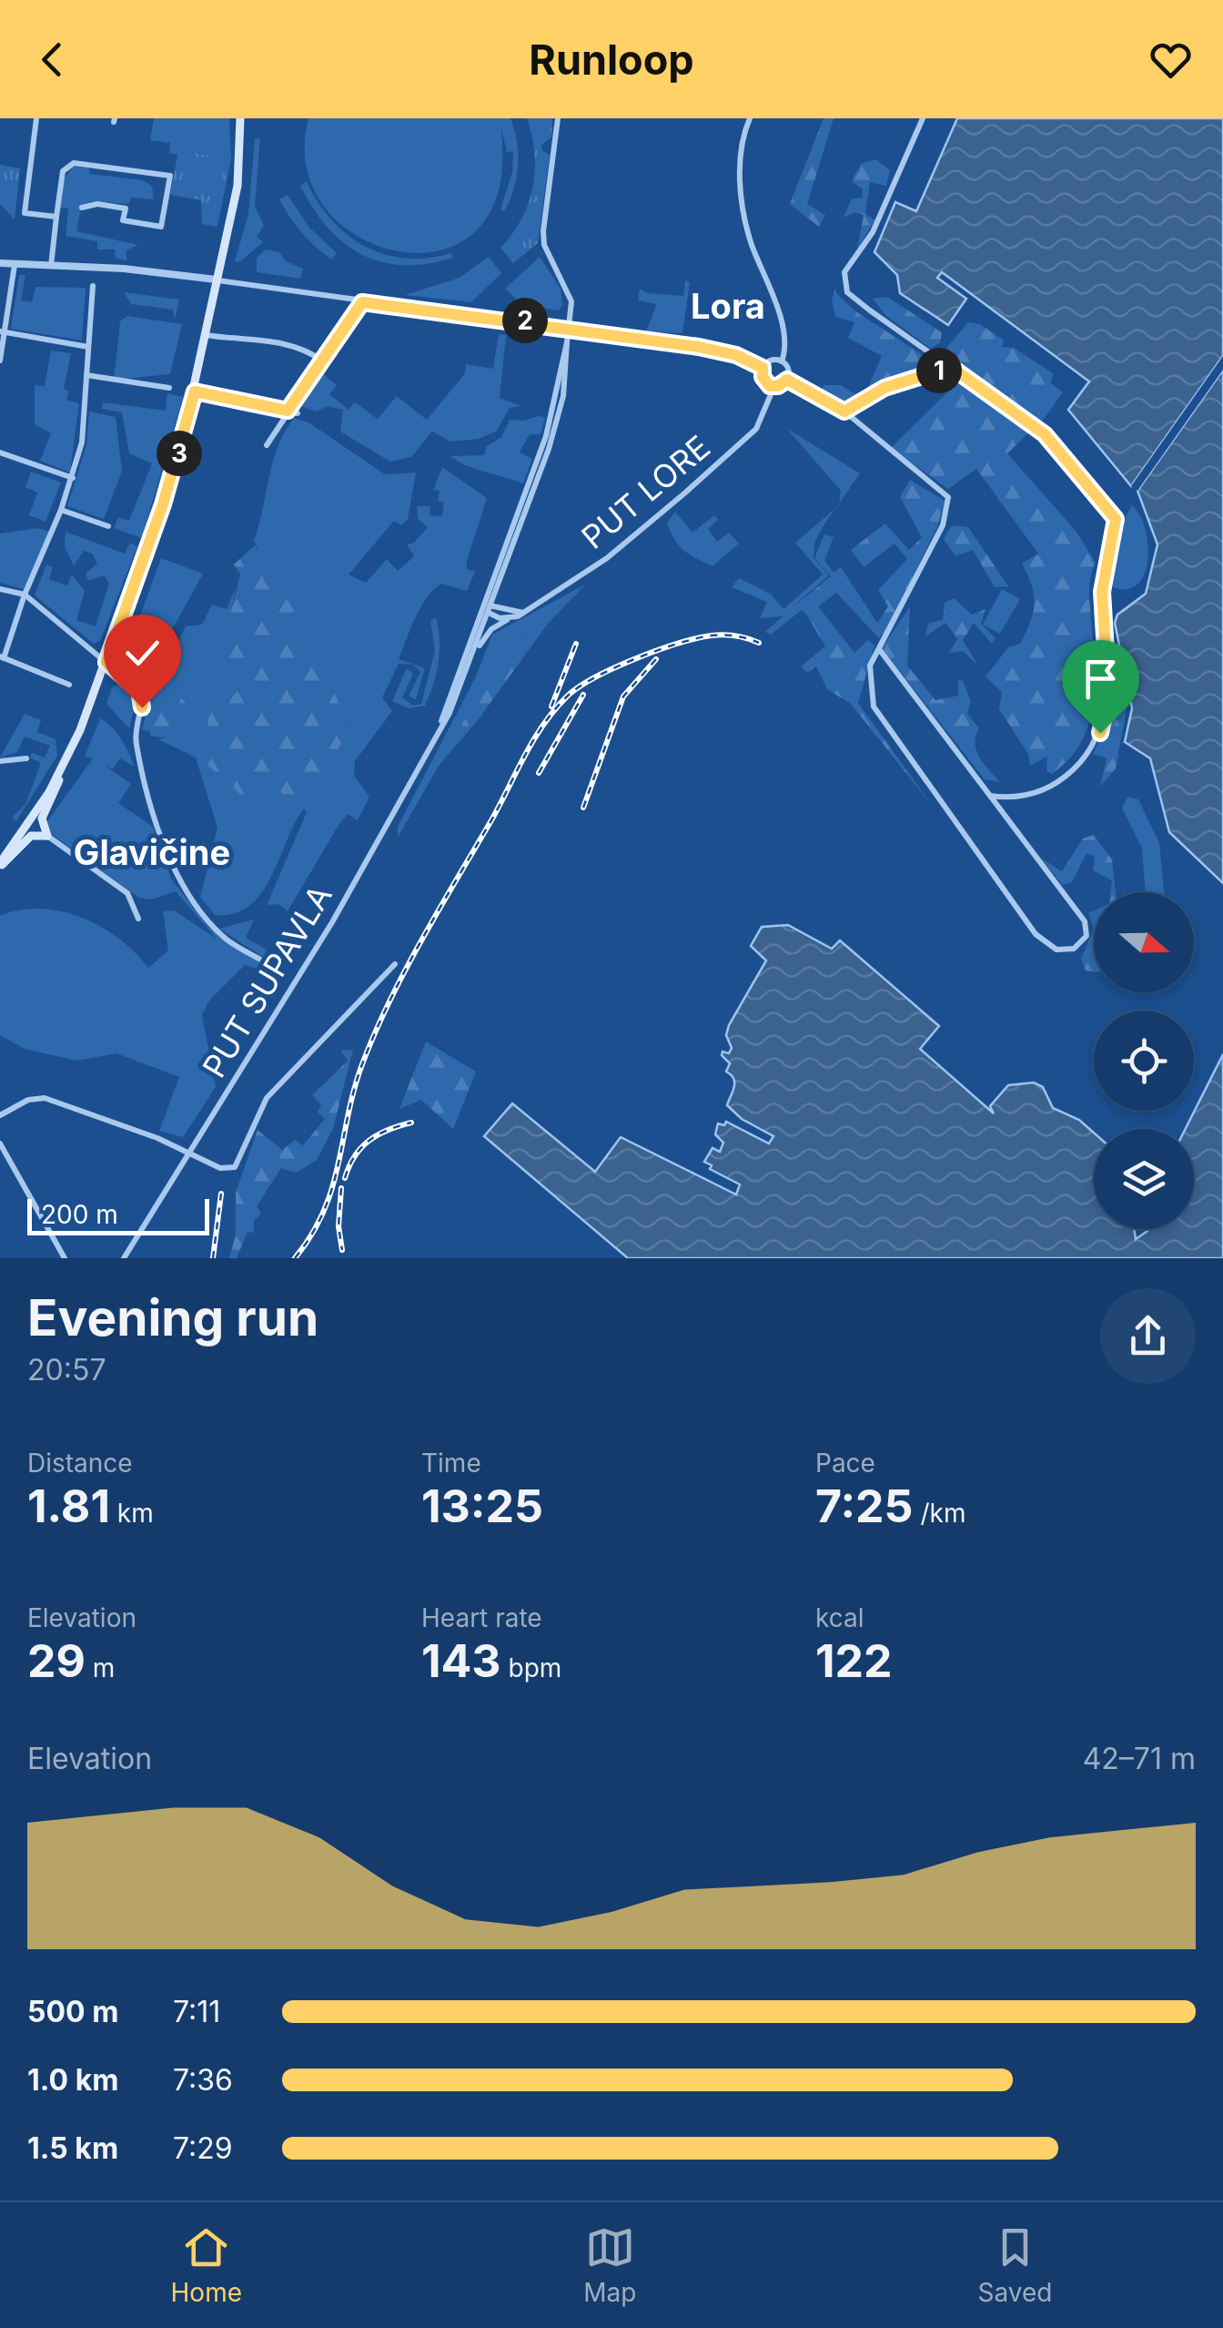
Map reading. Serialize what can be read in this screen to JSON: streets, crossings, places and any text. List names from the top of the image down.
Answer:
{
  "streets": {
    "street": ["PUT LORE", "PUT SUPAVLA"]
  },
  "crossings": [
    ["PUT LORE", "PUT SUPAVLA"]
  ],
  "districts": ["Lora", "Glavičine"],
  "scale_bar": "200 m",
  "north": "right",
  "page": {
    "header": "Runloop",
    "pins": ["2", "1", "3"],
    "scale": "200 m",
    "heading": ["Evening run", "20:57"],
    "stats": [
      ["Distance", "1.81 km"],
      ["Time", "13:25"],
      ["Pace", "7:25 /km"],
      ["Elevation", "29 m"],
      ["Heart rate", "143 bpm"],
      ["kcal", "122"]
    ],
    "chart": ["Elevation", "42–71 m"],
    "list": [
      {
        "name": "500 m",
        "note": "7:11"
      },
      {
        "name": "1.0 km",
        "note": "7:36"
      },
      {
        "name": "1.5 km",
        "note": "7:29"
      }
    ],
    "tabs": ["Home", "Map", "Saved"]
  }
}
